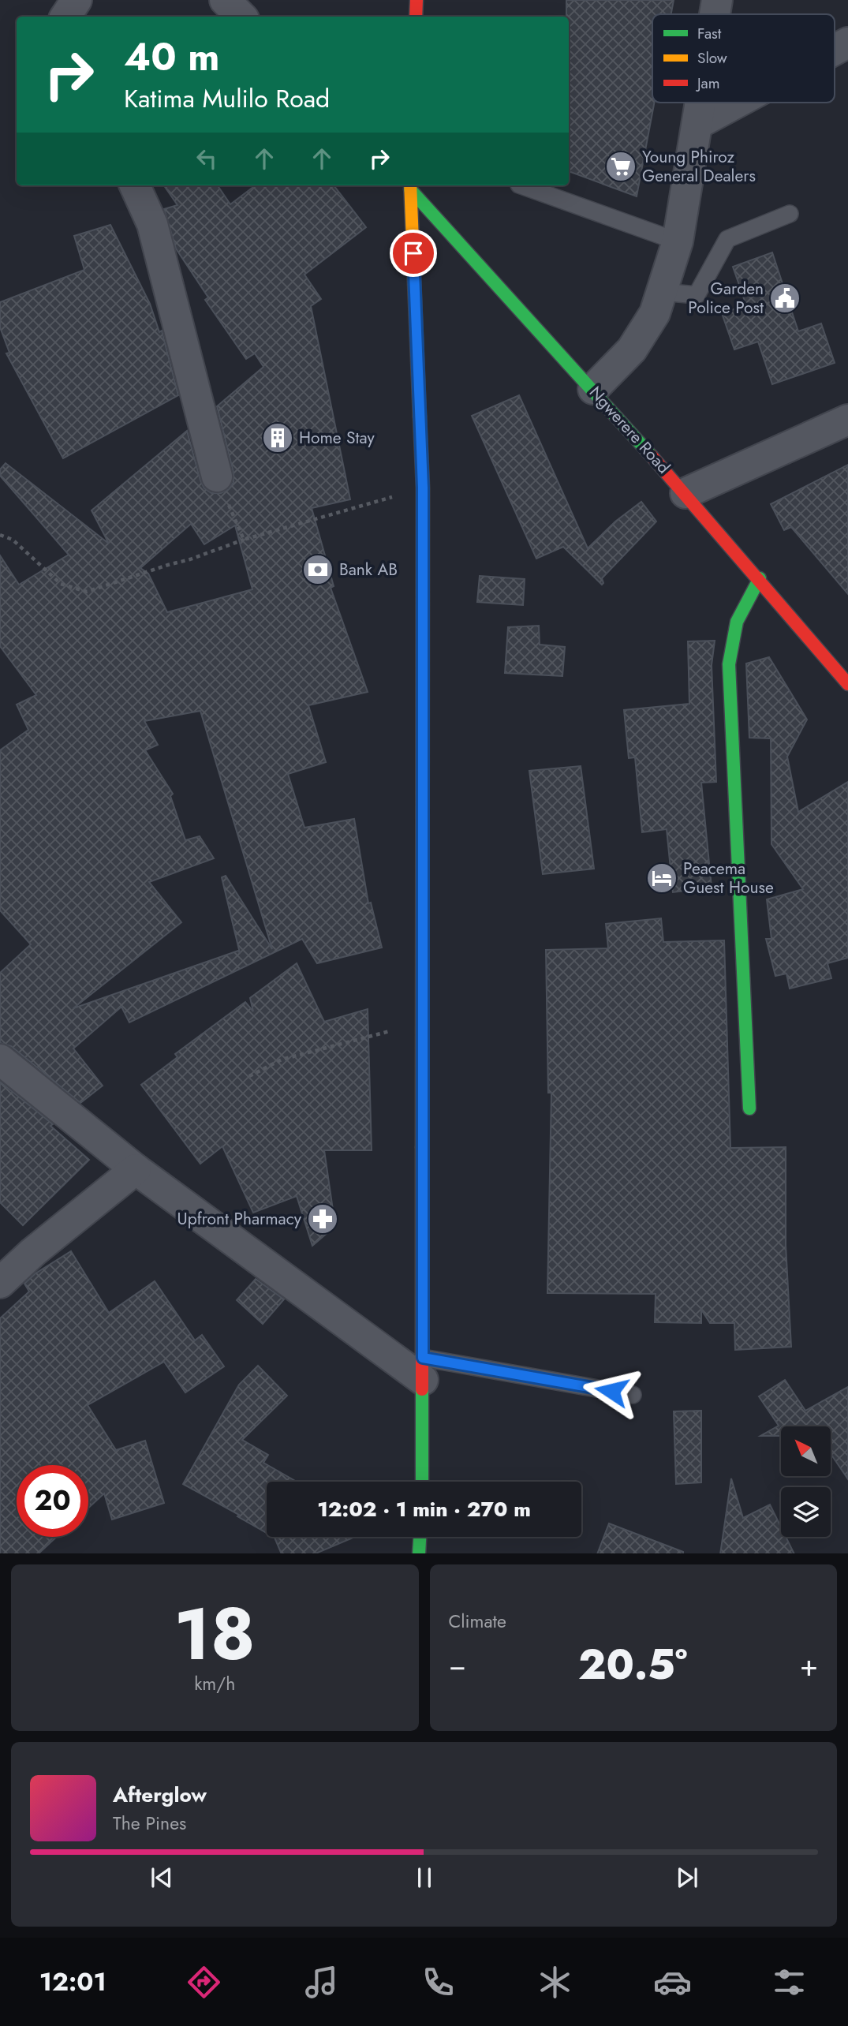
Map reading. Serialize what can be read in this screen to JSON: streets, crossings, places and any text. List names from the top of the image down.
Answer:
{
  "streets": {
    "main road": ["Ngwerere Road"]
  },
  "places": {
    "supermarket": ["Young Phiroz General Dealers"],
    "public building": ["Garden Police Post"],
    "building": ["Home Stay"],
    "bank": ["Bank AB"],
    "hotel": ["Peacema Guest House"],
    "pharmacy": ["Upfront Pharmacy"]
  },
  "legend": ["Fast", "Slow", "Jam"],
  "north": "top left",
  "page": {
    "turn": ["40 m", "Katima Mulilo Road"],
    "limit": "20",
    "trip": "12:02 · 1 min · 270 m",
    "tile": [
      ["18", "km/h"],
      "Climate"
    ],
    "heat": ["−", "20.5°", "+"],
    "song": ["Afterglow", "The Pines"],
    "tabs": "12:01"
  }
}
